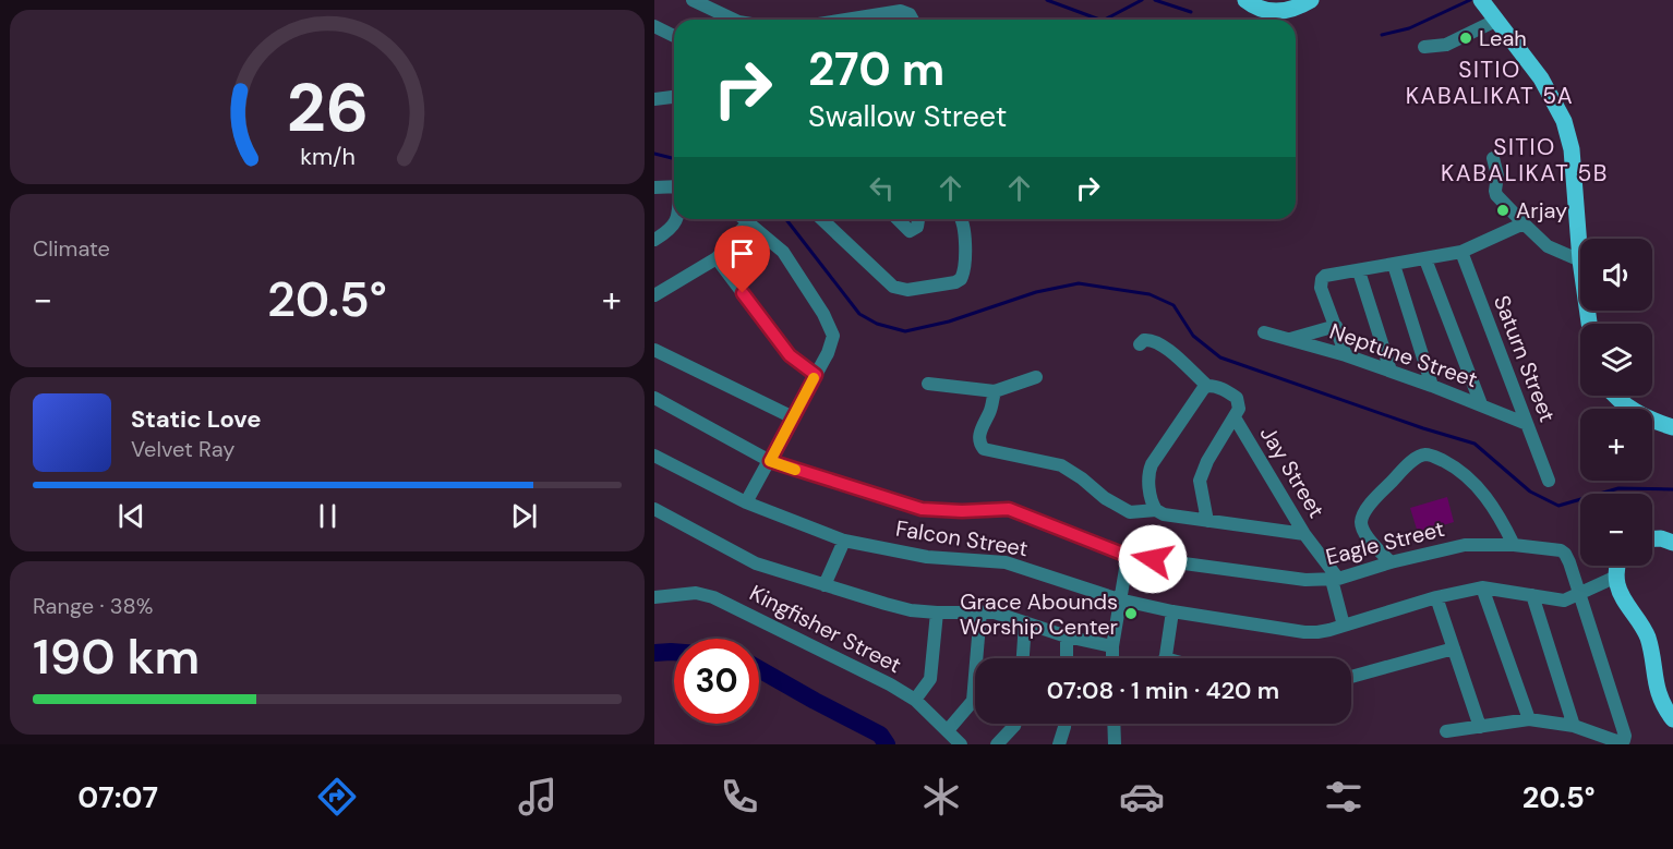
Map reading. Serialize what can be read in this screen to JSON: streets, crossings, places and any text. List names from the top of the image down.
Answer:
{
  "streets": {
    "street": [
      "Neptune Street",
      "Saturn Street",
      "Jay Street",
      "Falcon Street",
      "Eagle Street",
      "Kingfisher Street"
    ]
  },
  "crossings": [
    ["Neptune Street", "Saturn Street"],
    ["Jay Street", "Eagle Street"],
    ["Falcon Street", "Eagle Street"]
  ],
  "districts": ["SITIO KABALIKAT 5A", "SITIO KABALIKAT 5B"],
  "places": ["Leah", "Arjay", "Grace Abounds Worship Center"],
  "page": {
    "turn": ["270 m", "Swallow Street"],
    "tile": [
      "Climate",
      ["Range · 38%", "190 km"]
    ],
    "map_buttons": ["+", "−"],
    "heat": ["−", "20.5°", "+"],
    "song": ["Static Love", "Velvet Ray"],
    "limit": "30",
    "trip": "07:08 · 1 min · 420 m",
    "tabs": ["07:07", "20.5°"],
    "gauge": ["26", "km/h"]
  }
}
